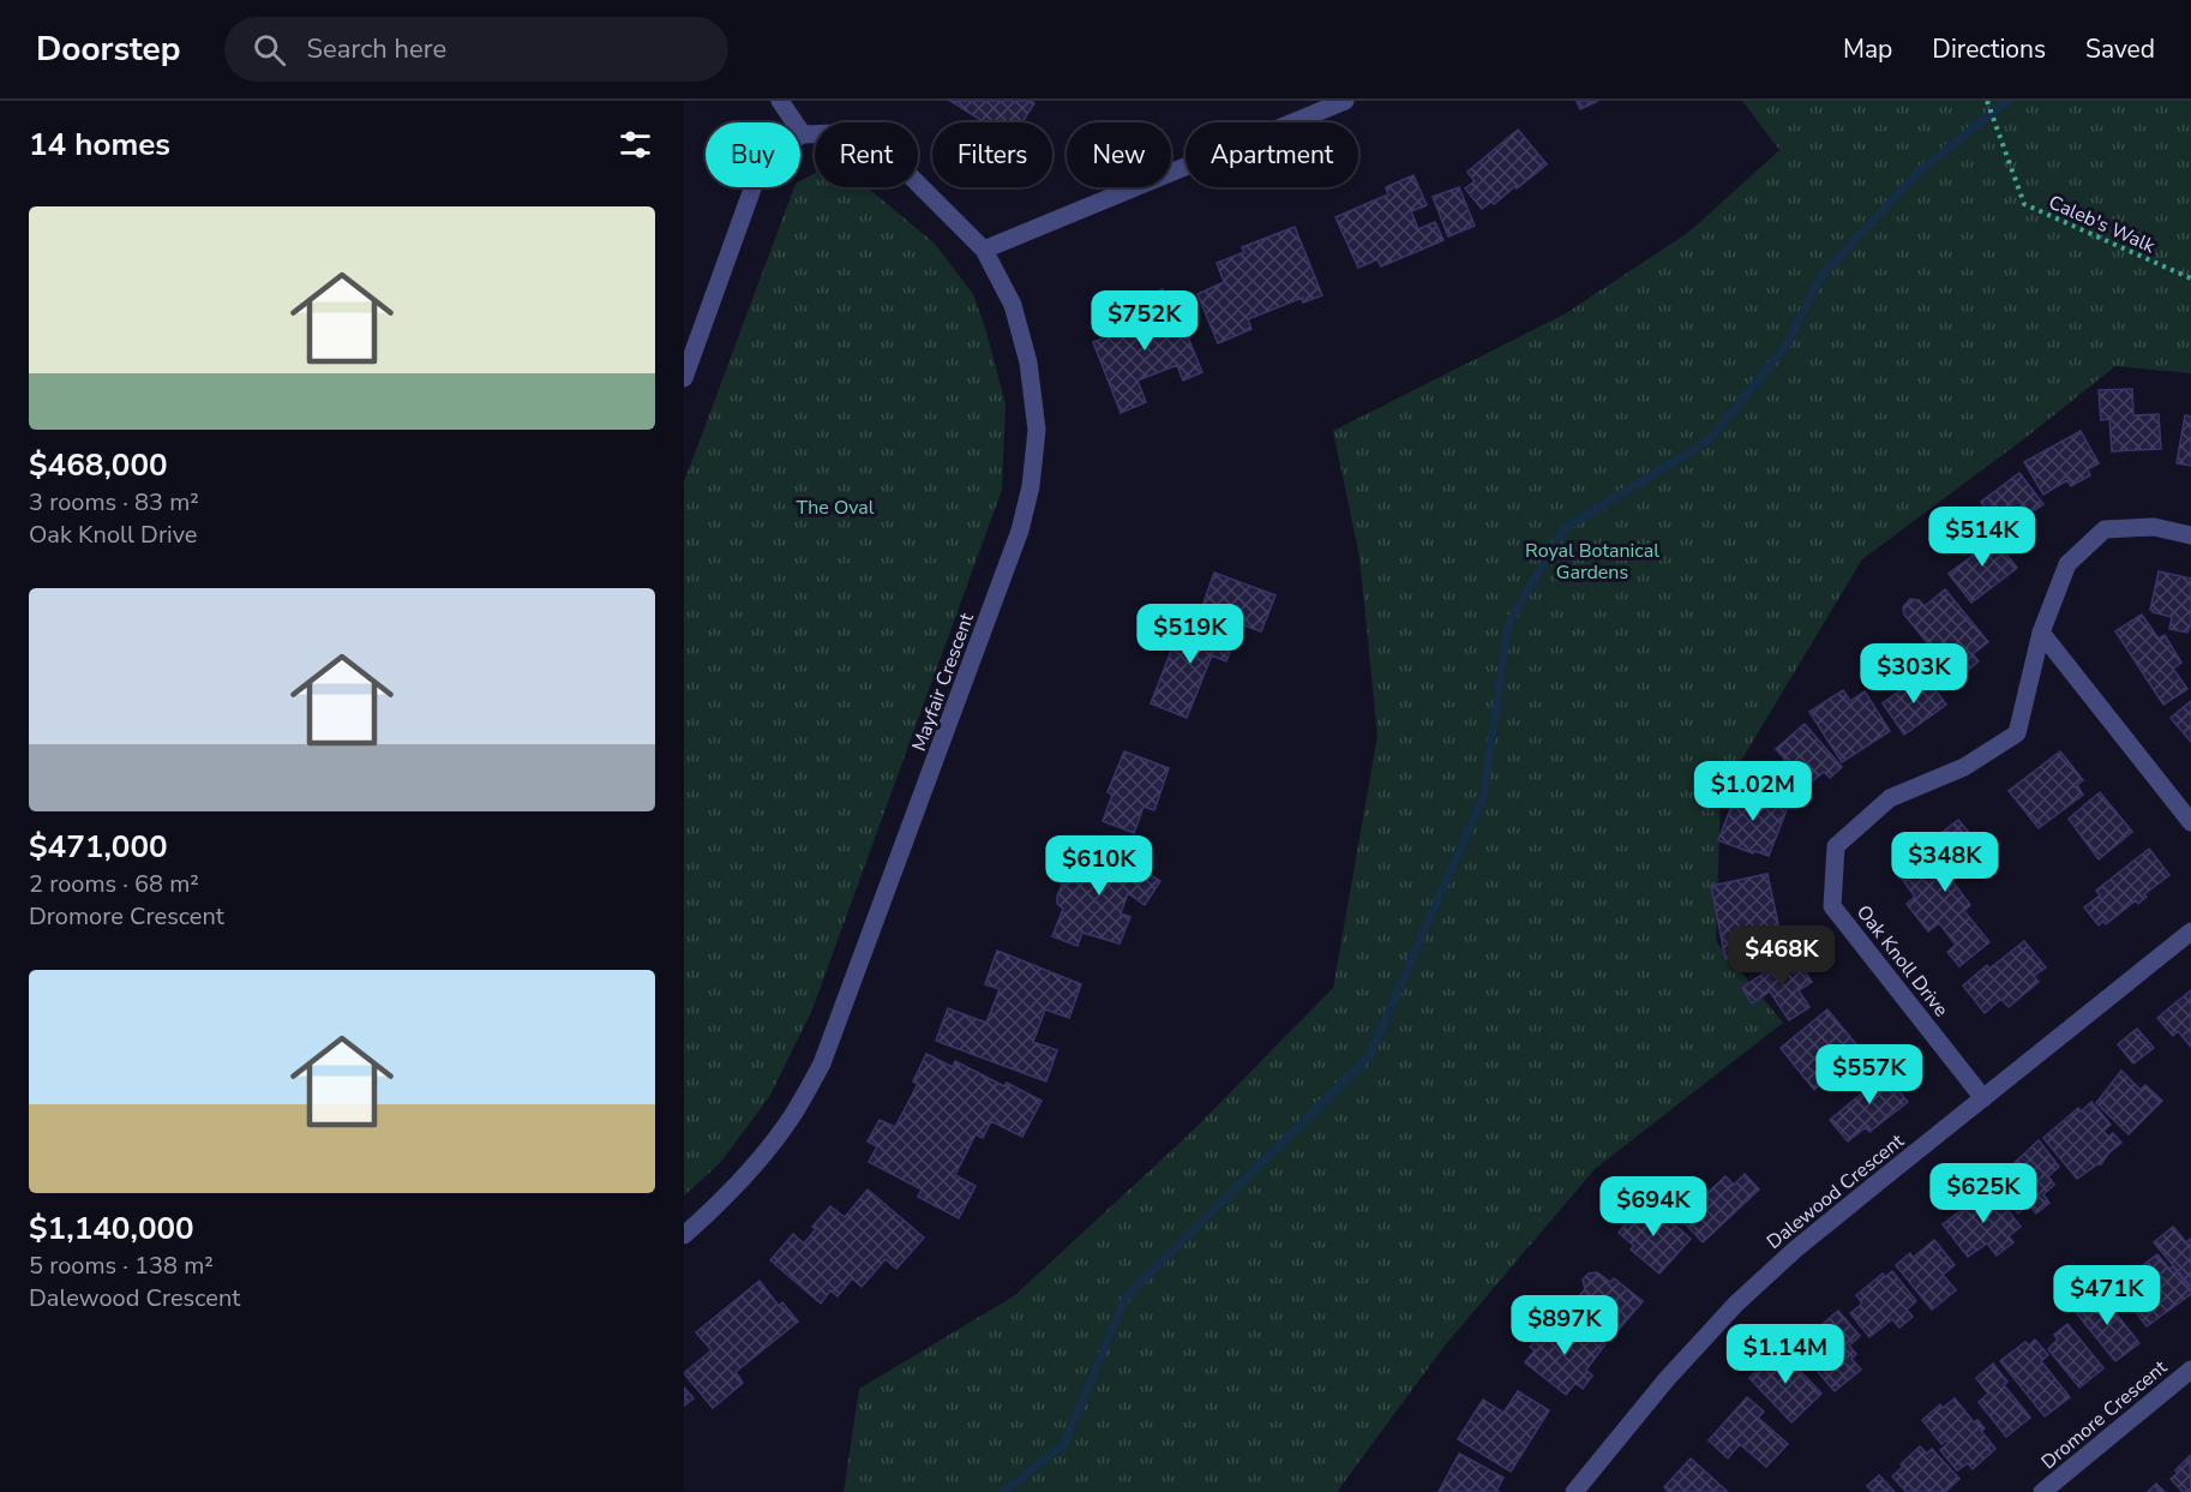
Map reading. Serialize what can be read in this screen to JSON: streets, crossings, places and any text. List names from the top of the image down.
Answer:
{
  "streets": {
    "street": [
      "Mayfair Crescent",
      "Oak Knoll Drive",
      "Dalewood Crescent",
      "Dromore Crescent"
    ],
    "path": ["Caleb's Walk"]
  },
  "crossings": [
    ["Oak Knoll Drive", "Dalewood Crescent"]
  ],
  "parks": ["The Oval", "Royal Botanical Gardens"],
  "page": {
    "header": "Doorstep",
    "search": "Search here",
    "nav": ["Map", "Directions", "Saved"],
    "heading": "14 homes",
    "chip": [
      "Buy",
      "Rent",
      "Filters",
      "New",
      "Apartment"
    ],
    "list": [
      {
        "name": "$468,000",
        "note": "3 rooms · 83 m² · Oak Knoll Drive"
      },
      {
        "name": "$471,000",
        "note": "2 rooms · 68 m² · Dromore Crescent"
      },
      {
        "name": "$1,140,000",
        "note": "5 rooms · 138 m² · Dalewood Crescent"
      }
    ],
    "price": [
      "$752K",
      "$514K",
      "$519K",
      "$303K",
      "$1.02M",
      "$348K",
      "$610K",
      "$468K",
      "$557K",
      "$625K",
      "$694K",
      "$471K",
      "$897K",
      "$1.14M"
    ]
  }
}
